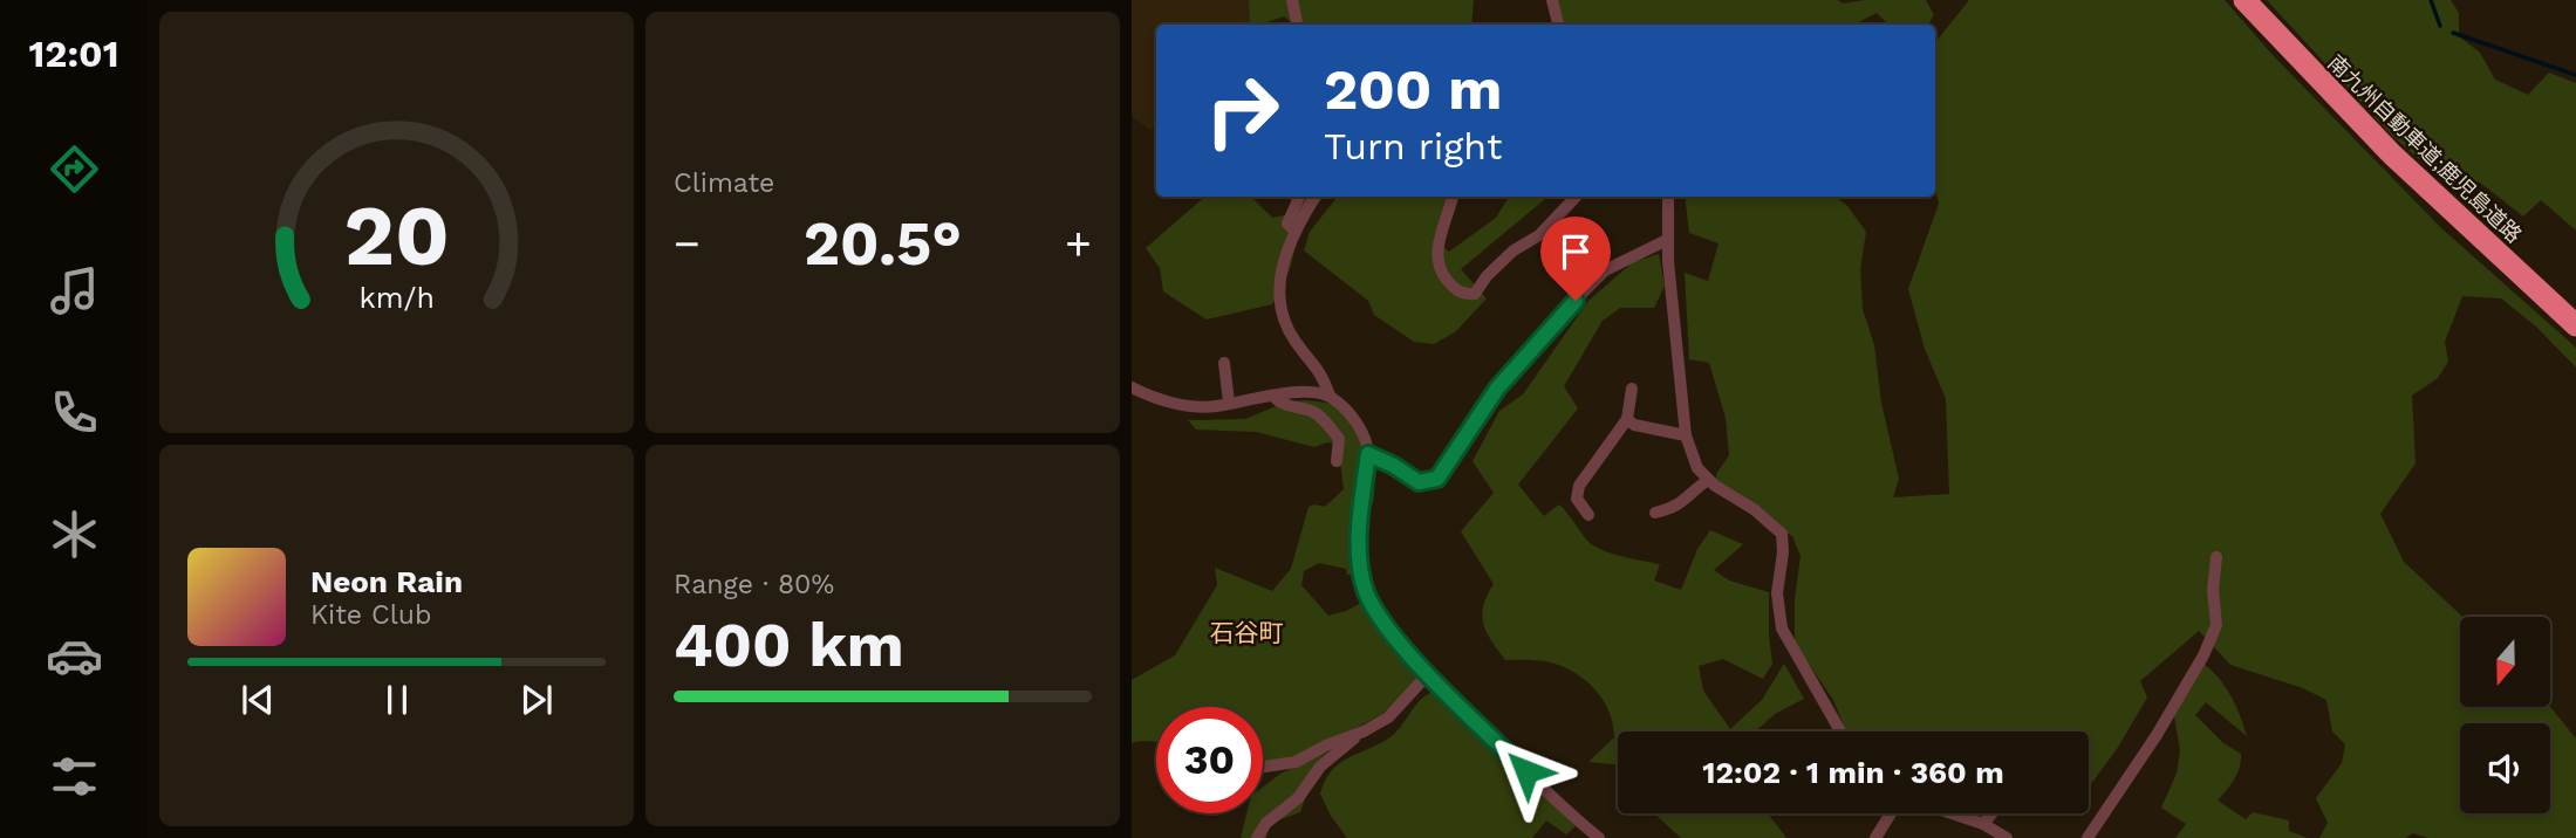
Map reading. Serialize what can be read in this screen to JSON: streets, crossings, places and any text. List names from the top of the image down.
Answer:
{
  "streets": {
    "highway": ["南九州自動車道;鹿児島道路"]
  },
  "districts": ["石谷町"],
  "north": "bottom",
  "page": {
    "tabs": "12:01",
    "tile": [
      "Climate",
      ["Range · 80%", "400 km"]
    ],
    "turn": ["200 m", "Turn right"],
    "heat": ["−", "20.5°", "+"],
    "song": ["Neon Rain", "Kite Club"],
    "limit": "30",
    "trip": "12:02 · 1 min · 360 m",
    "gauge": ["20", "km/h"]
  }
}
